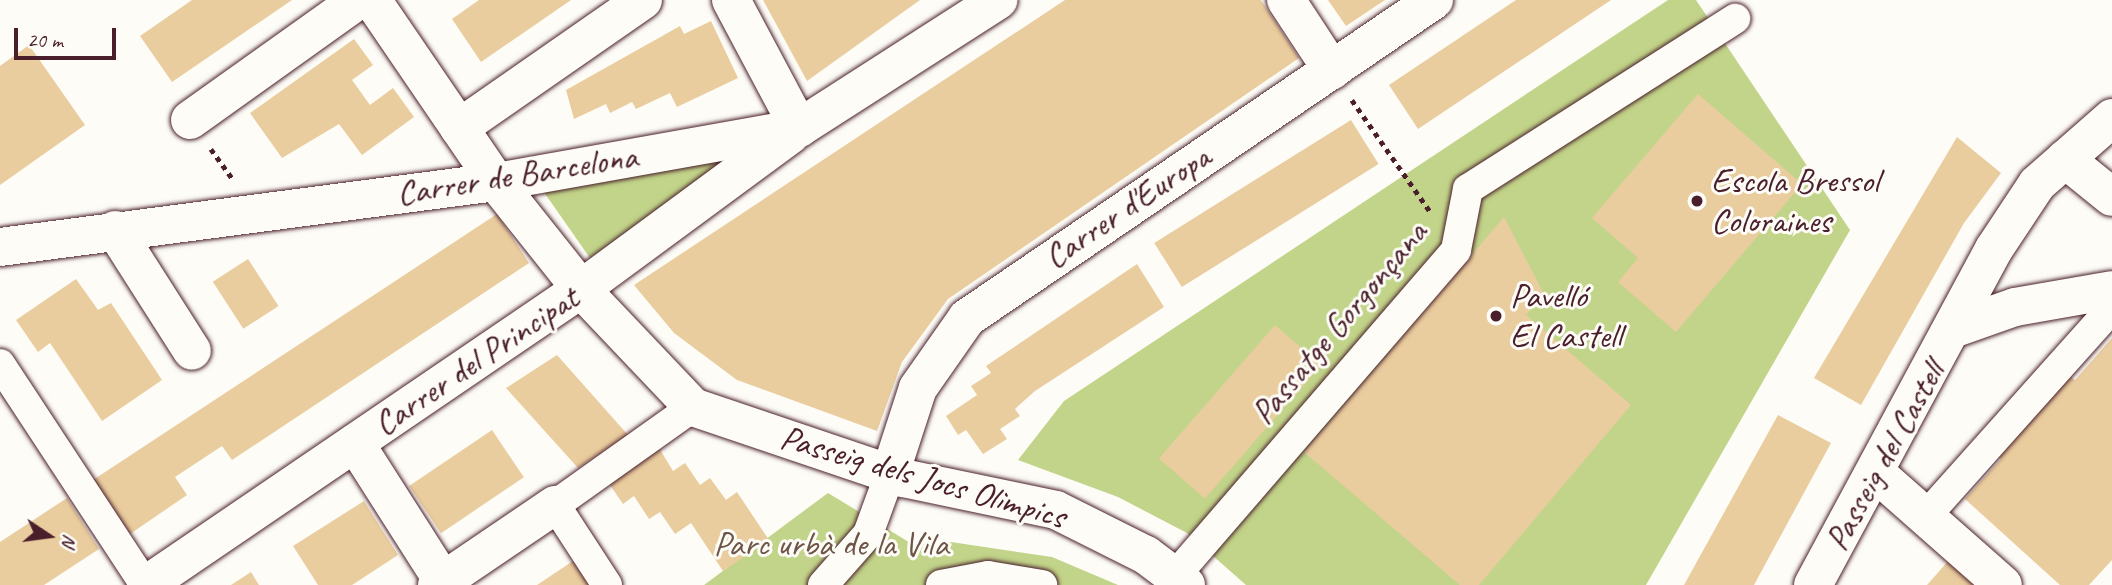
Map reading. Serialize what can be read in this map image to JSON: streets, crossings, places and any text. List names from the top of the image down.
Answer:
{
  "streets": {
    "street": [
      "Carrer de Barcelona",
      "Carrer d'Europa",
      "Passatge Gorgonçana",
      "Carrer del Principat",
      "Passeig del Castell",
      "Passeig dels Jocs Olimpics"
    ]
  },
  "crossings": [
    ["Carrer de Barcelona", "Carrer del Principat"],
    ["Carrer de Barcelona", "Passeig dels Jocs Olimpics"],
    ["Carrer d'Europa", "Passeig dels Jocs Olimpics"],
    ["Passatge Gorgonçana", "Passeig dels Jocs Olimpics"],
    ["Carrer del Principat", "Passeig dels Jocs Olimpics"]
  ],
  "parks": ["Parc urbà de la Vila"],
  "places": ["Escola Bressol Coloraines", "Pavelló El Castell"],
  "scale_bar": "20 m",
  "north": "right"
}
